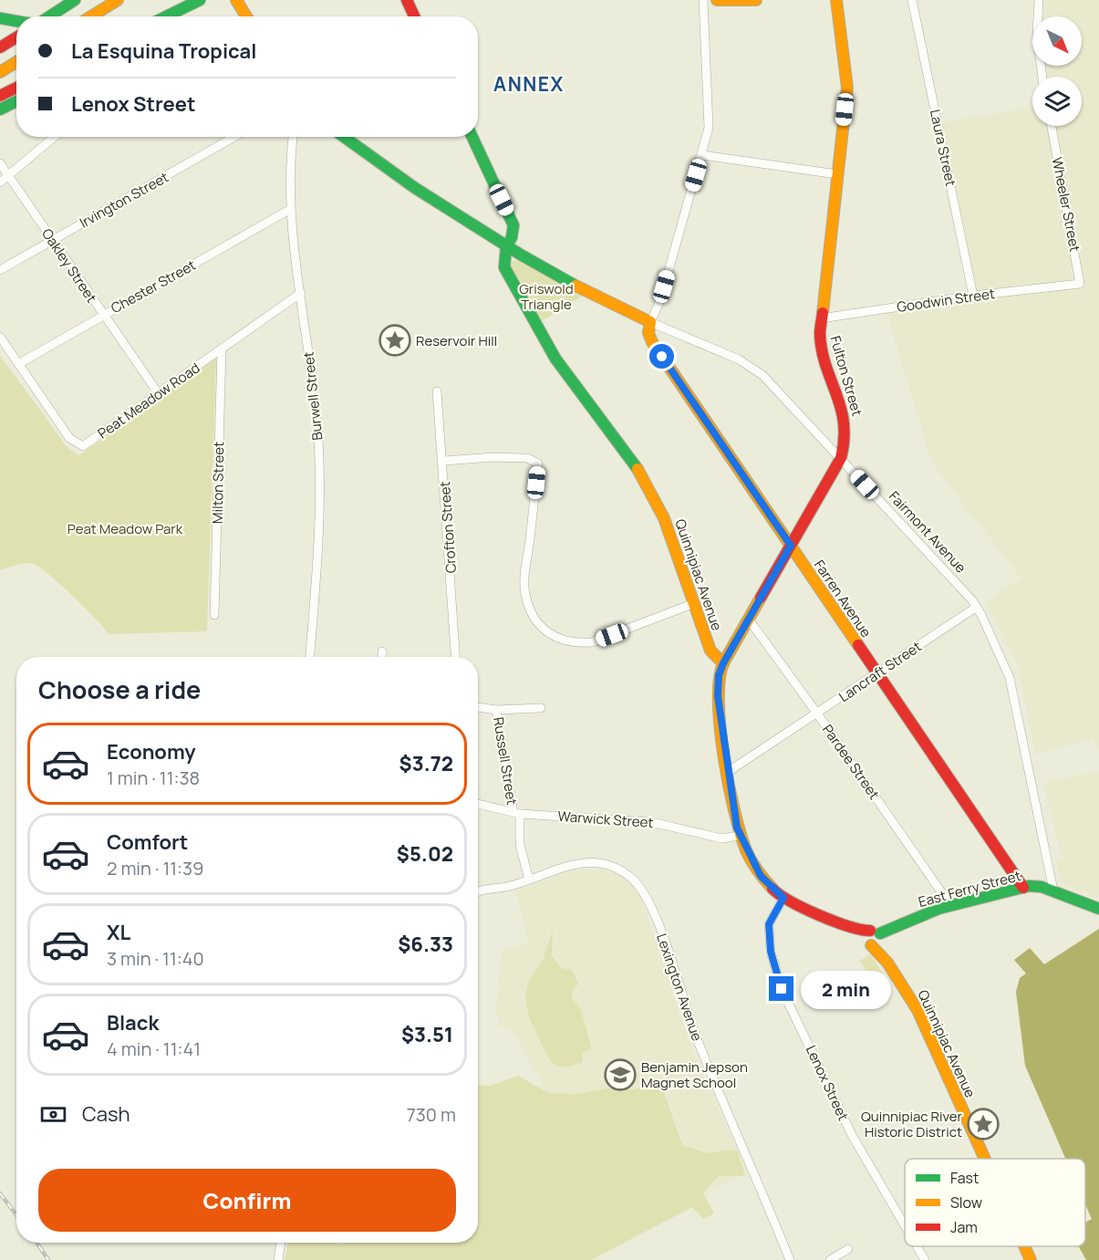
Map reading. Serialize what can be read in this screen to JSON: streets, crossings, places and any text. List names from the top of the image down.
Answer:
{
  "streets": {
    "main road": [
      "Fulton Street",
      "Fairmont Avenue",
      "Quinnipiac Avenue",
      "Farren Avenue",
      "East Ferry Street"
    ],
    "street": [
      "Laura Street",
      "Irvington Street",
      "Wheeler Street",
      "Oakley Street",
      "Chester Street",
      "Goodwin Street",
      "Burwell Street",
      "Peat Meadow Road",
      "Milton Street",
      "Crofton Street",
      "Lancraft Street",
      "Russell Street",
      "Pardee Street",
      "Warwick Street",
      "Lexington Avenue",
      "Lenox Street"
    ]
  },
  "crossings": [
    ["Laura Street", "Goodwin Street"],
    ["Irvington Street", "Oakley Street"],
    ["Wheeler Street", "Goodwin Street"],
    ["Oakley Street", "Chester Street"],
    ["Oakley Street", "Peat Meadow Road"],
    ["Chester Street", "Burwell Street"],
    ["Chester Street", "Peat Meadow Road"],
    ["Goodwin Street", "Fulton Street"],
    ["Fulton Street", "Fairmont Avenue"],
    ["Fulton Street", "Quinnipiac Avenue"],
    ["Fulton Street", "Farren Avenue"],
    ["Fulton Street", "Pardee Street"],
    ["Burwell Street", "Peat Meadow Road"],
    ["Peat Meadow Road", "Milton Street"],
    ["Fairmont Avenue", "Quinnipiac Avenue"],
    ["Fairmont Avenue", "Farren Avenue"],
    ["Fairmont Avenue", "Lancraft Street"],
    ["Fairmont Avenue", "East Ferry Street"],
    ["Quinnipiac Avenue", "East Ferry Street"],
    ["Farren Avenue", "Lancraft Street"],
    ["Farren Avenue", "East Ferry Street"],
    ["Lancraft Street", "Pardee Street"],
    ["Russell Street", "Warwick Street"],
    ["Russell Street", "Lexington Avenue"],
    ["Pardee Street", "East Ferry Street"]
  ],
  "districts": ["ANNEX"],
  "parks": ["Griswold Triangle", "Peat Meadow Park"],
  "places": {
    "place": ["Reservoir Hill", "Quinnipiac River Historic District"],
    "school or university": ["Benjamin Jepson Magnet School"]
  },
  "legend": ["Fast", "Slow", "Jam"],
  "north": "bottom right",
  "page": {
    "banner": ["La Esquina Tropical", "Lenox Street"],
    "heading": "Choose a ride",
    "list": [
      {
        "name": "Economy",
        "note": "1 min · 11:38",
        "value": "$3.72"
      },
      {
        "name": "Comfort",
        "note": "2 min · 11:39",
        "value": "$5.02"
      },
      {
        "name": "XL",
        "note": "3 min · 11:40",
        "value": "$6.33"
      },
      {
        "name": "Black",
        "note": "4 min · 11:41",
        "value": "$3.51"
      }
    ],
    "bubble": "2 min",
    "pay": ["Cash", "730 m"],
    "buttons": "Confirm"
  }
}
